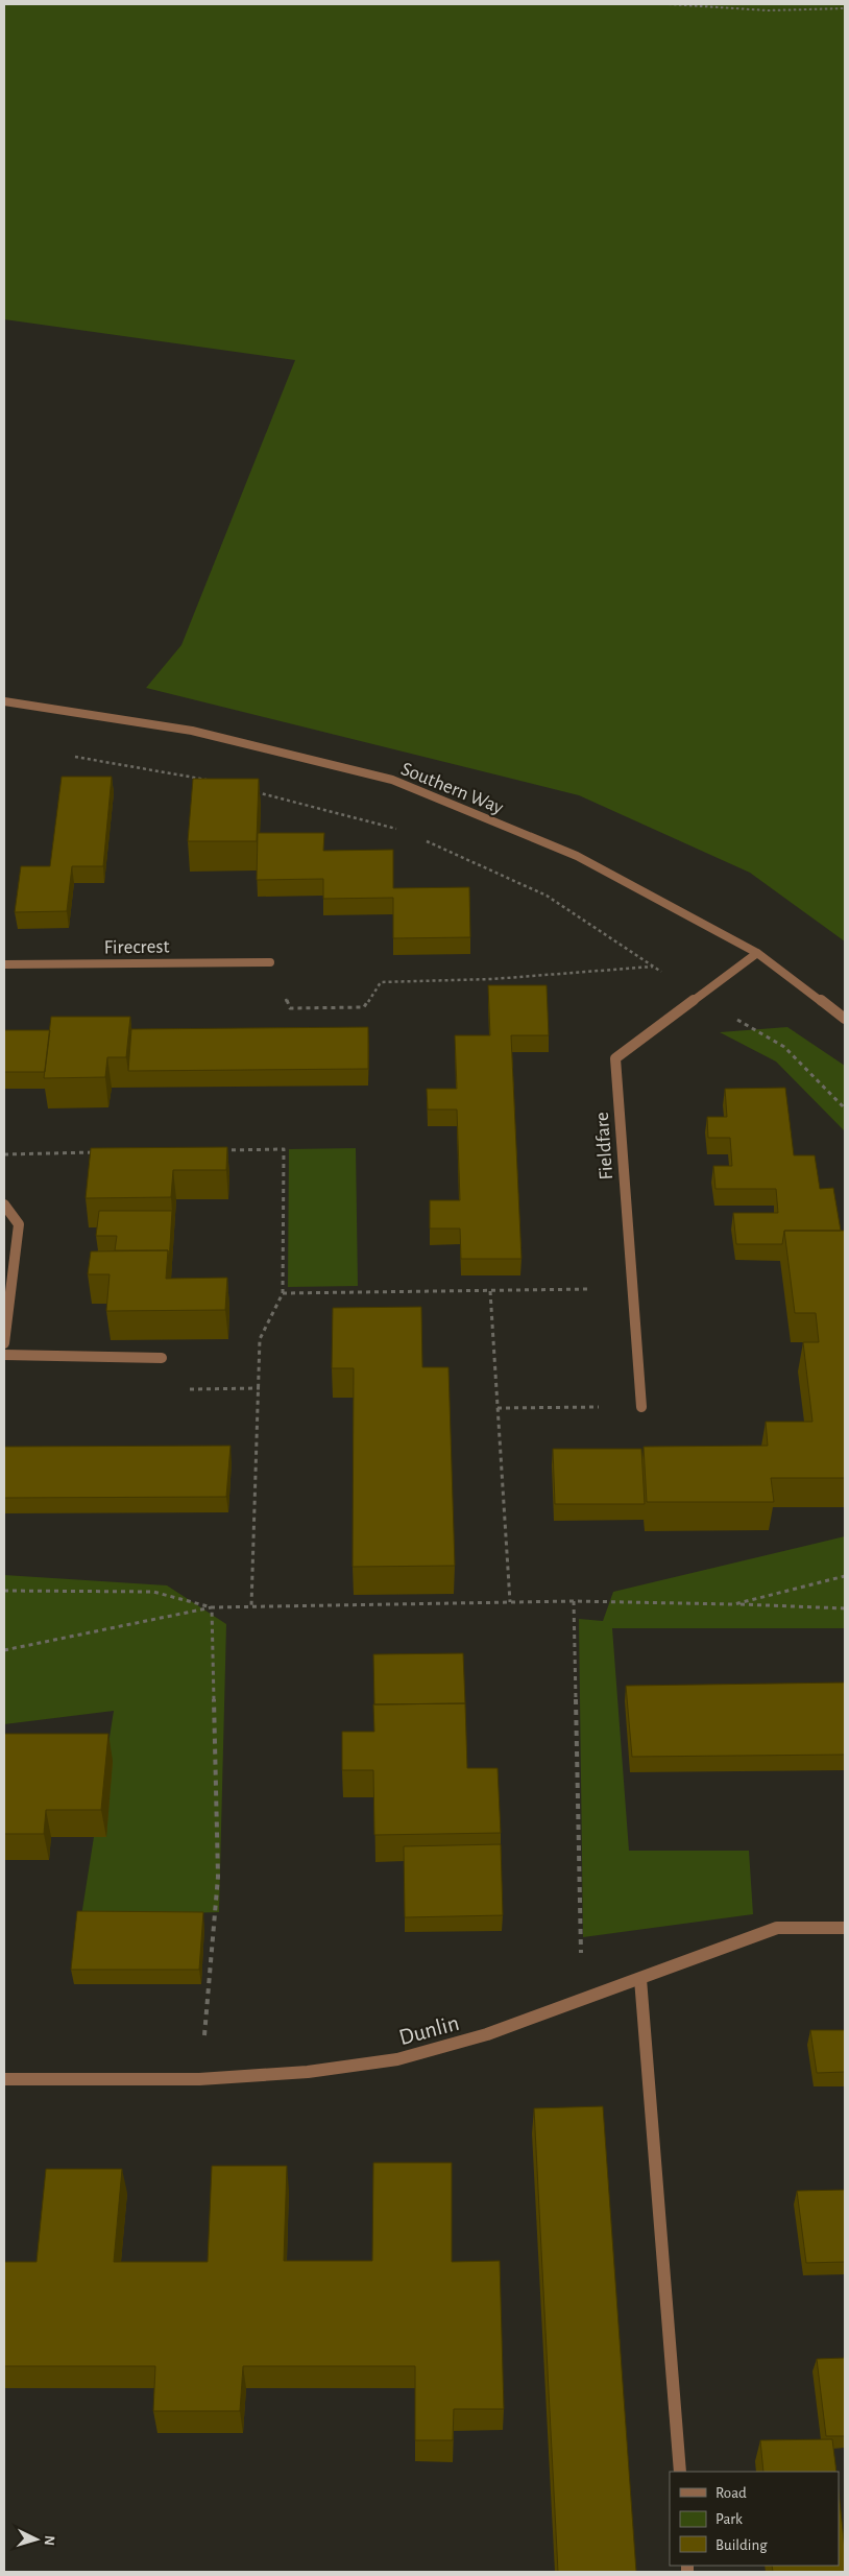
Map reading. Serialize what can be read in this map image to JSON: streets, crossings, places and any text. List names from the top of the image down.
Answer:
{
  "streets": {
    "street": [
      "Southern Way",
      "Firecrest",
      "Fieldfare",
      "Dunlin"
    ]
  },
  "crossings": [
    ["Southern Way", "Fieldfare"]
  ],
  "legend": ["Road", "Park", "Building"],
  "north": "right"
}
